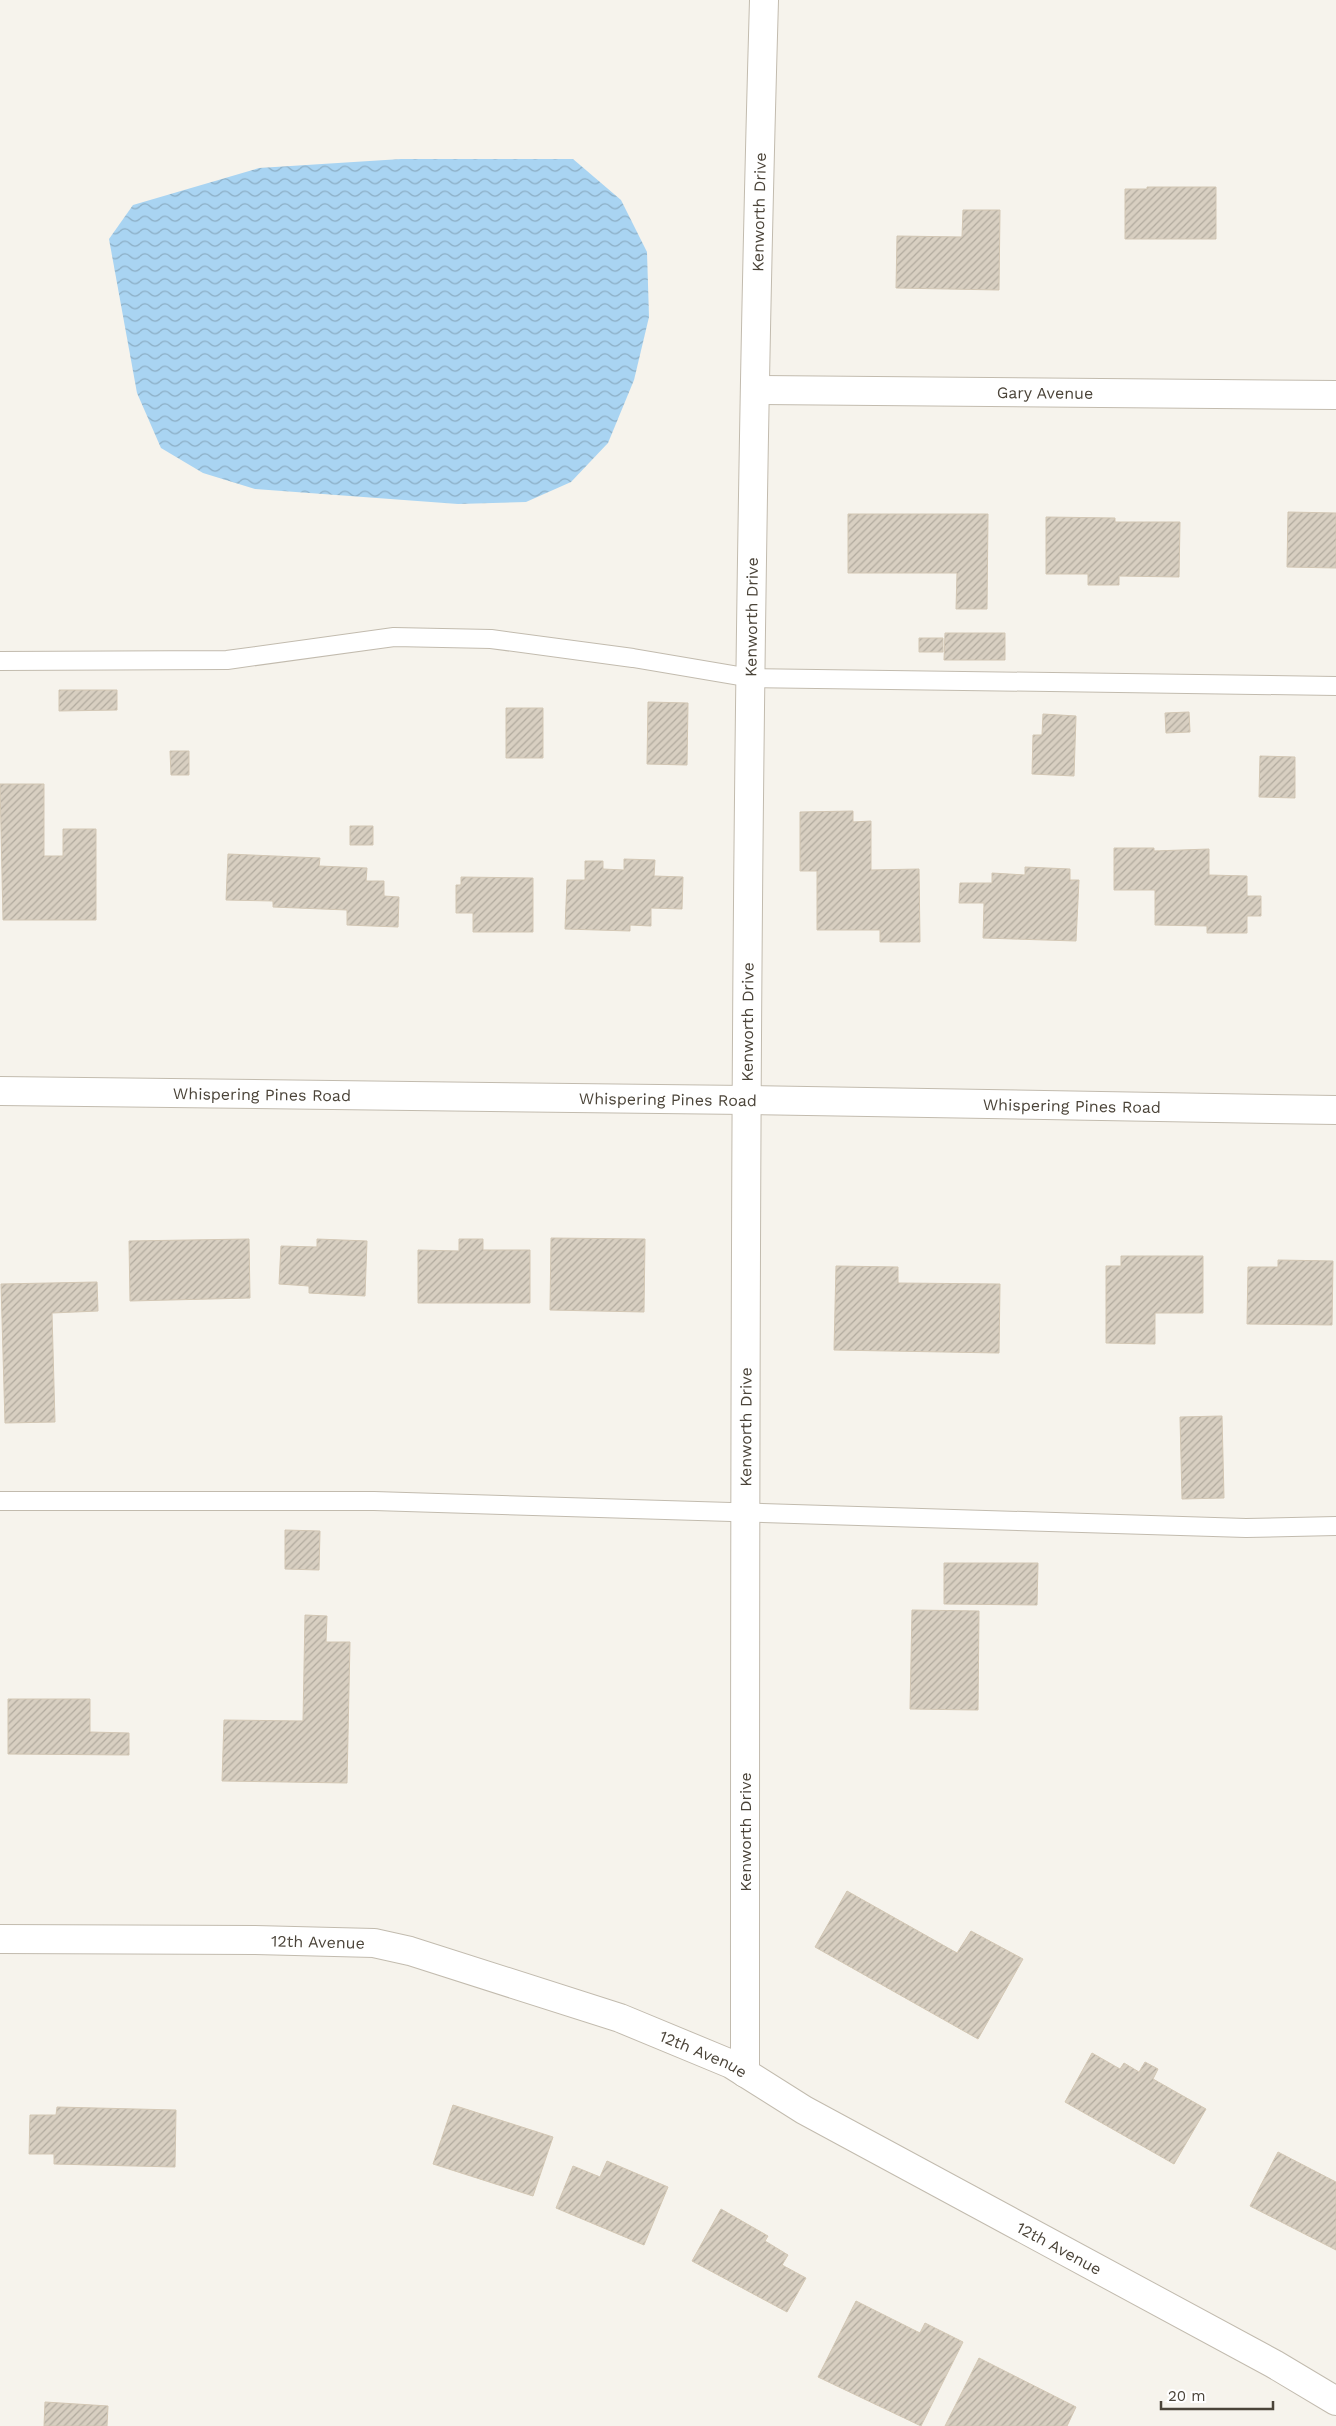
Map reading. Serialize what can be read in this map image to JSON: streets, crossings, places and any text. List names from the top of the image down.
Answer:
{
  "streets": {
    "street": [
      "Kenworth Drive",
      "Gary Avenue",
      "Whispering Pines Road",
      "12th Avenue"
    ]
  },
  "crossings": [
    ["Kenworth Drive", "Gary Avenue"],
    ["Kenworth Drive", "Whispering Pines Road"],
    ["Kenworth Drive", "12th Avenue"]
  ],
  "scale_bar": "20 m"
}
